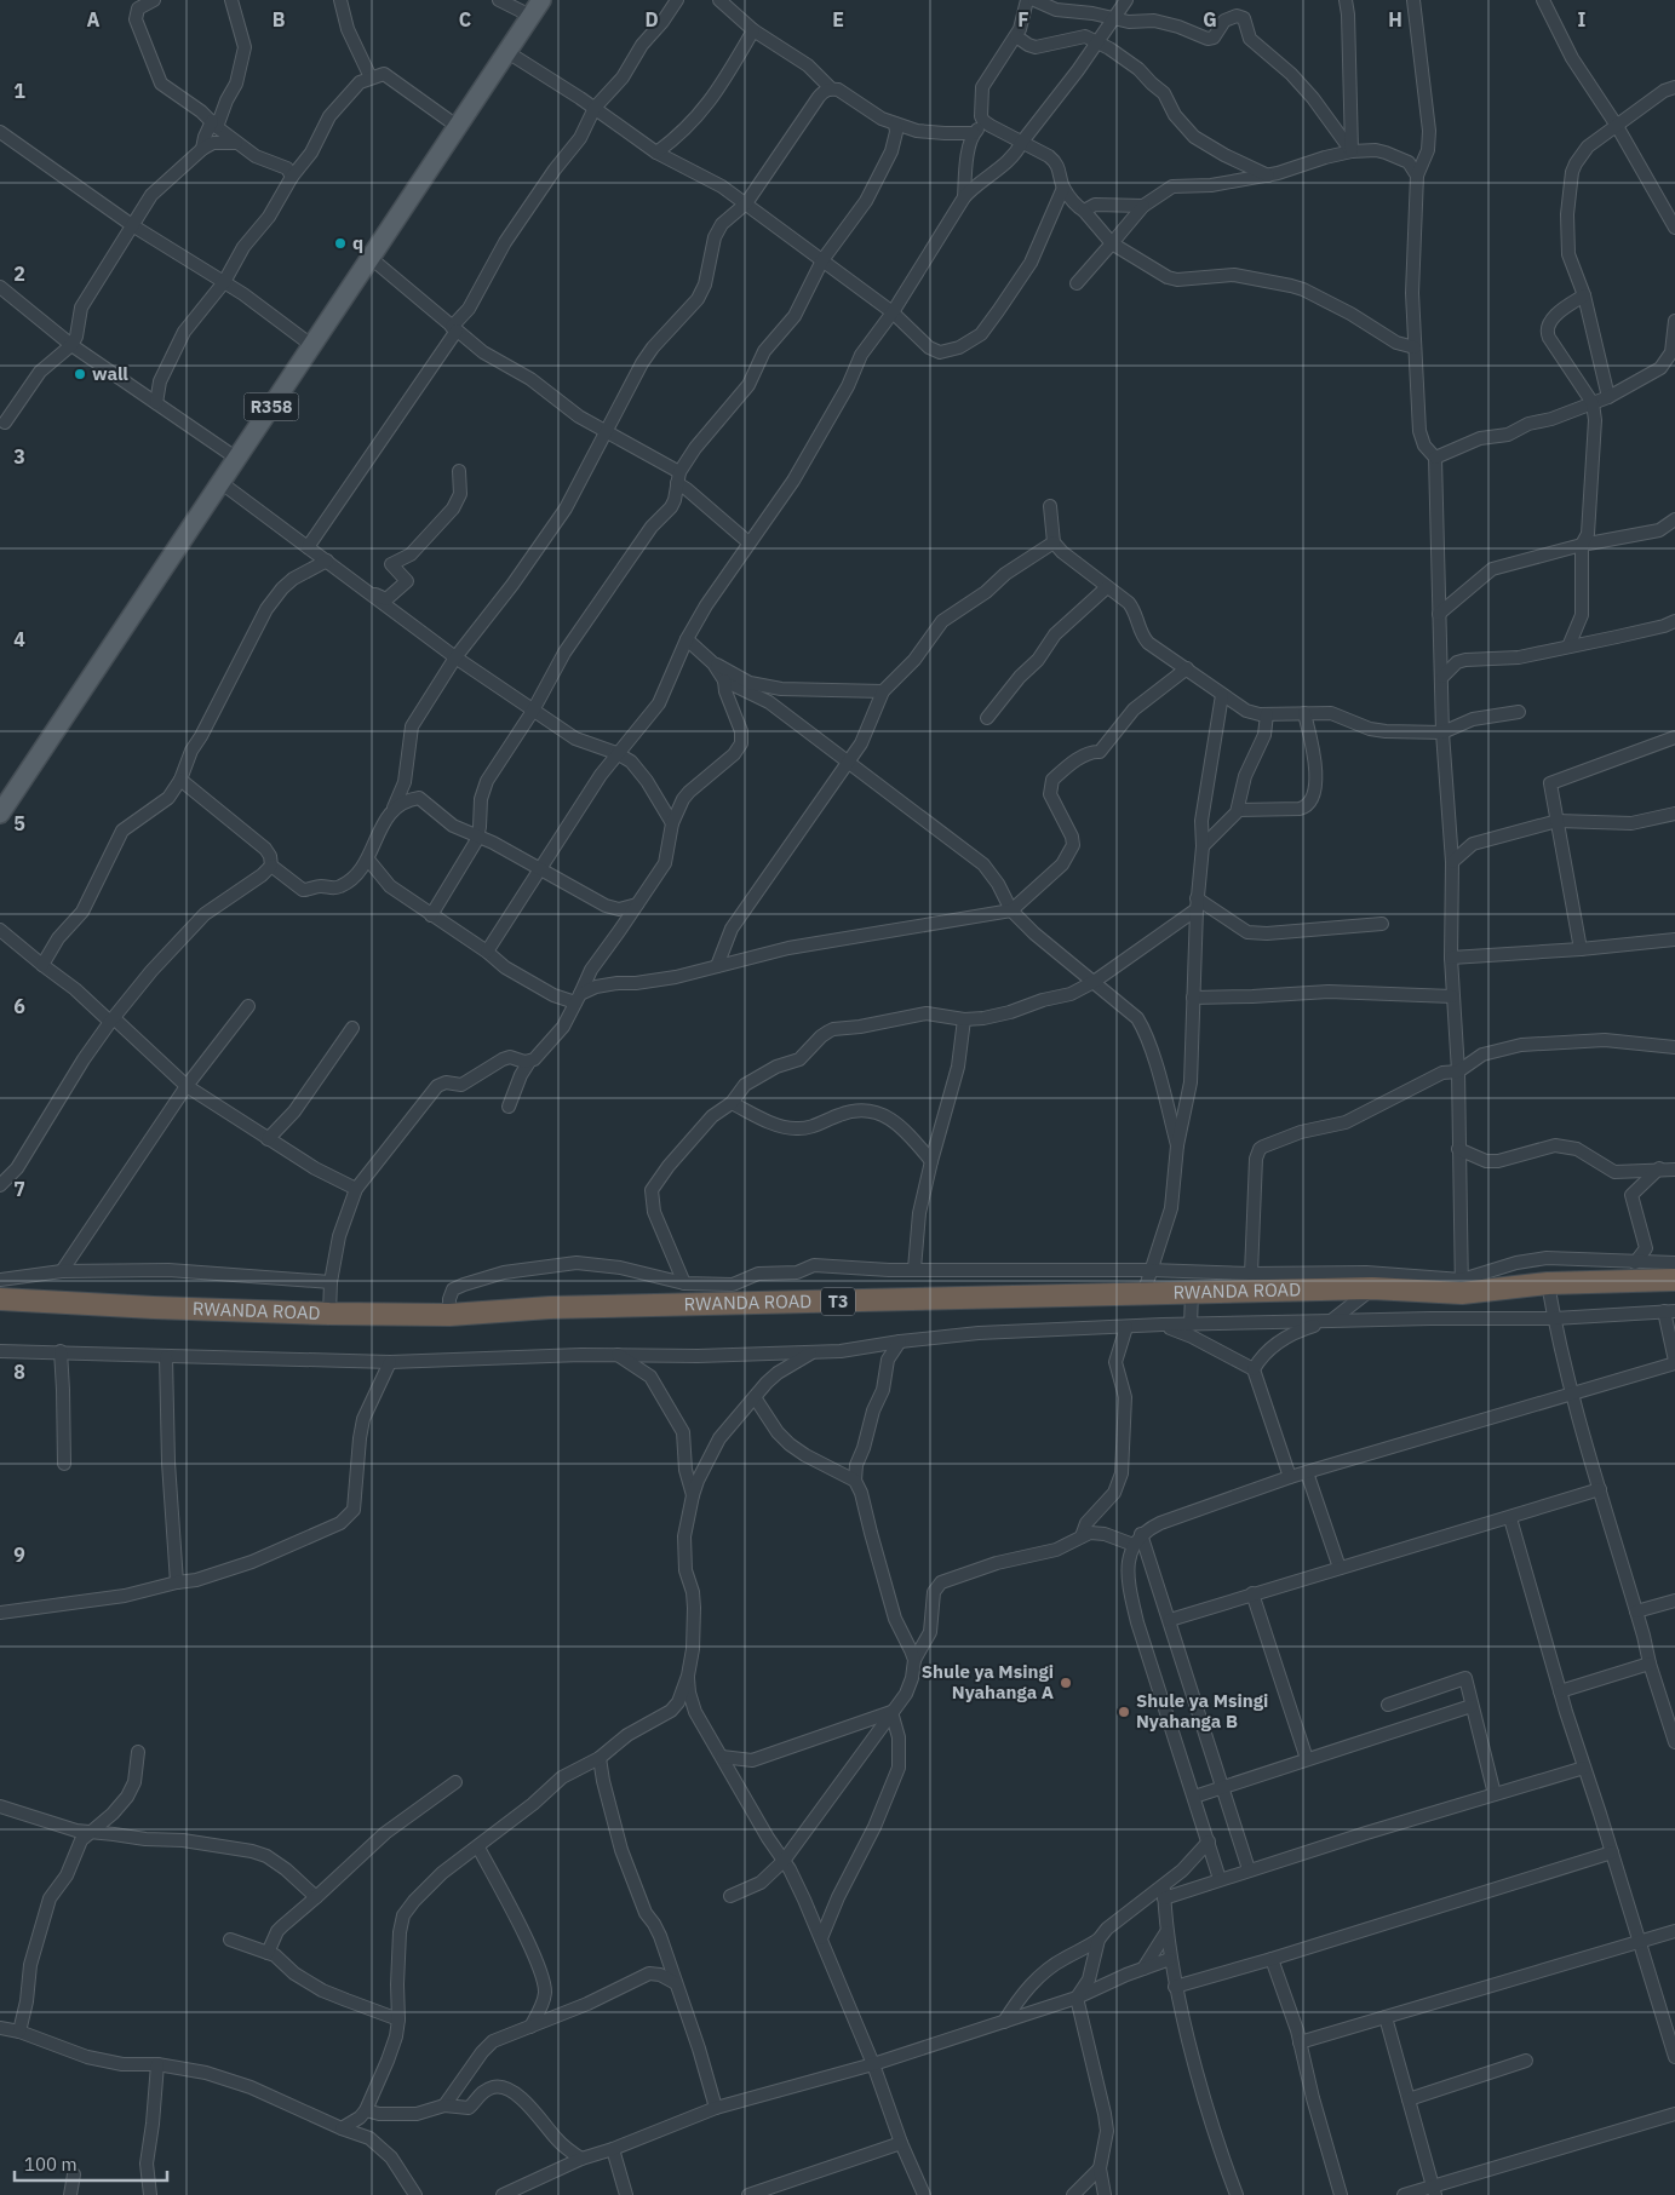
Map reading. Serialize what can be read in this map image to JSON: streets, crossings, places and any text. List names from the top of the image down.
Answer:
{
  "streets": {
    "highway": ["RWANDA ROAD", "T3"],
    "main road": ["R358"]
  },
  "places": [
    "q",
    "wall",
    "Shule ya Msingi Nyahanga A",
    "Shule ya Msingi Nyahanga B"
  ],
  "scale_bar": "100 m",
  "grid": {
    "columns": [
      "A",
      "B",
      "C",
      "D",
      "E",
      "F",
      "G",
      "H",
      "I"
    ],
    "rows": [
      "1",
      "2",
      "3",
      "4",
      "5",
      "6",
      "7",
      "8",
      "9"
    ]
  }
}
